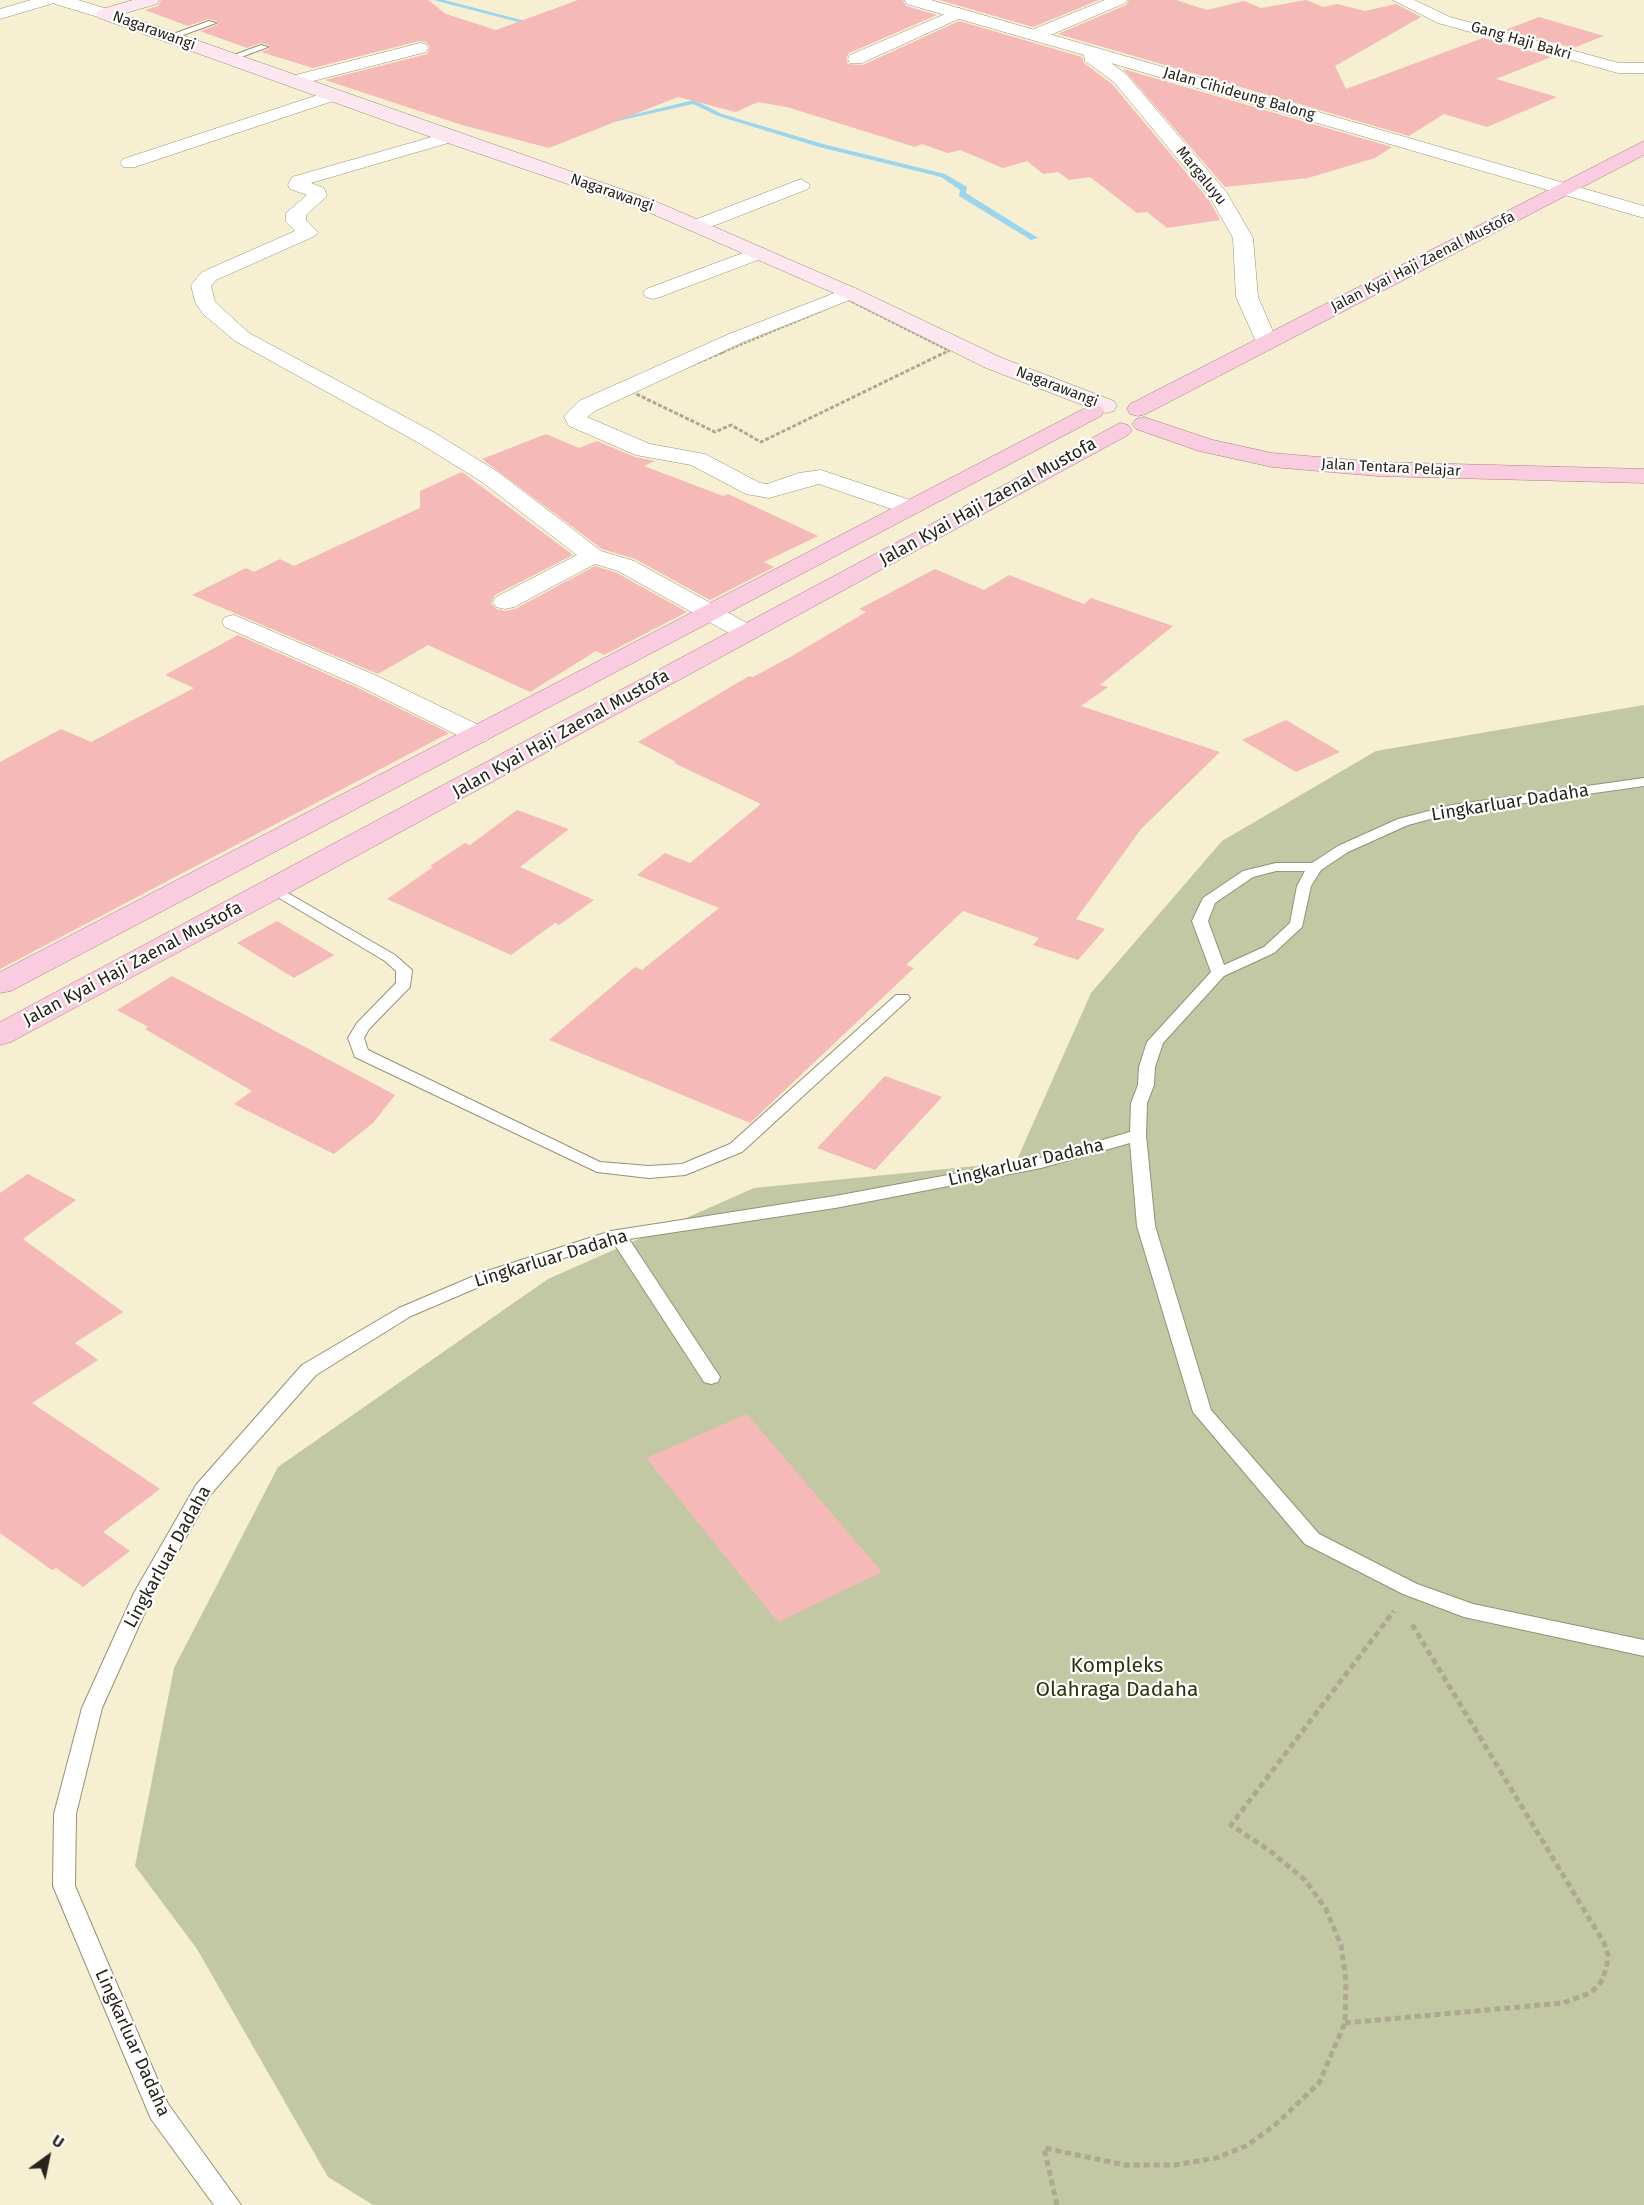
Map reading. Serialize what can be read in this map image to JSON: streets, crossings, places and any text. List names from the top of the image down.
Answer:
{
  "streets": {
    "main road": ["Nagarawangi", "Jalan Kyai Haji Zaenal Mustofa", "Jalan Tentara Pelajar"],
    "street": ["Gang Haji Bakri", "Jalan Cihideung Balong", "Margaluyu"],
    "lane": ["Lingkarluar Dadaha"]
  },
  "crossings": [
    ["Nagarawangi", "Jalan Kyai Haji Zaenal Mustofa"],
    ["Nagarawangi", "Jalan Tentara Pelajar"],
    ["Jalan Cihideung Balong", "Margaluyu"],
    ["Jalan Cihideung Balong", "Jalan Kyai Haji Zaenal Mustofa"],
    ["Margaluyu", "Jalan Kyai Haji Zaenal Mustofa"],
    ["Jalan Kyai Haji Zaenal Mustofa", "Jalan Tentara Pelajar"]
  ],
  "parks": ["Kompleks Olahraga Dadaha"],
  "north": "top right"
}
